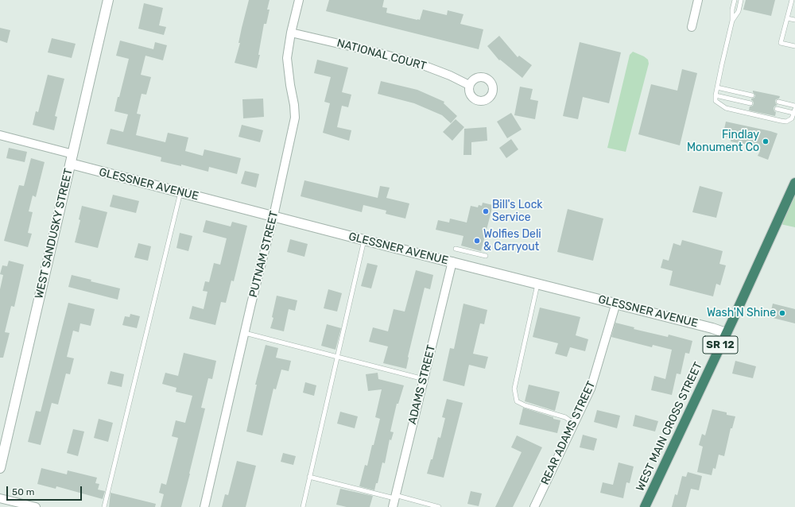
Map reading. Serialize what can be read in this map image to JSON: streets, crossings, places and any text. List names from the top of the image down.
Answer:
{
  "streets": {
    "highway": ["SR 12", "WEST MAIN CROSS STREET"],
    "street": [
      "NATIONAL COURT",
      "GLESSNER AVENUE",
      "WEST SANDUSKY STREET",
      "PUTNAM STREET",
      "ADAMS STREET",
      "REAR ADAMS STREET"
    ]
  },
  "crossings": [
    ["NATIONAL COURT", "PUTNAM STREET"],
    ["GLESSNER AVENUE", "WEST SANDUSKY STREET"],
    ["GLESSNER AVENUE", "PUTNAM STREET"],
    ["GLESSNER AVENUE", "ADAMS STREET"],
    ["GLESSNER AVENUE", "WEST MAIN CROSS STREET"],
    ["GLESSNER AVENUE", "REAR ADAMS STREET"]
  ],
  "places": [
    "Findlay Monument Co",
    "Bill's Lock Service",
    "Wolfies Deli & Carryout",
    "Wash'N Shine"
  ],
  "scale_bar": "50 m"
}
